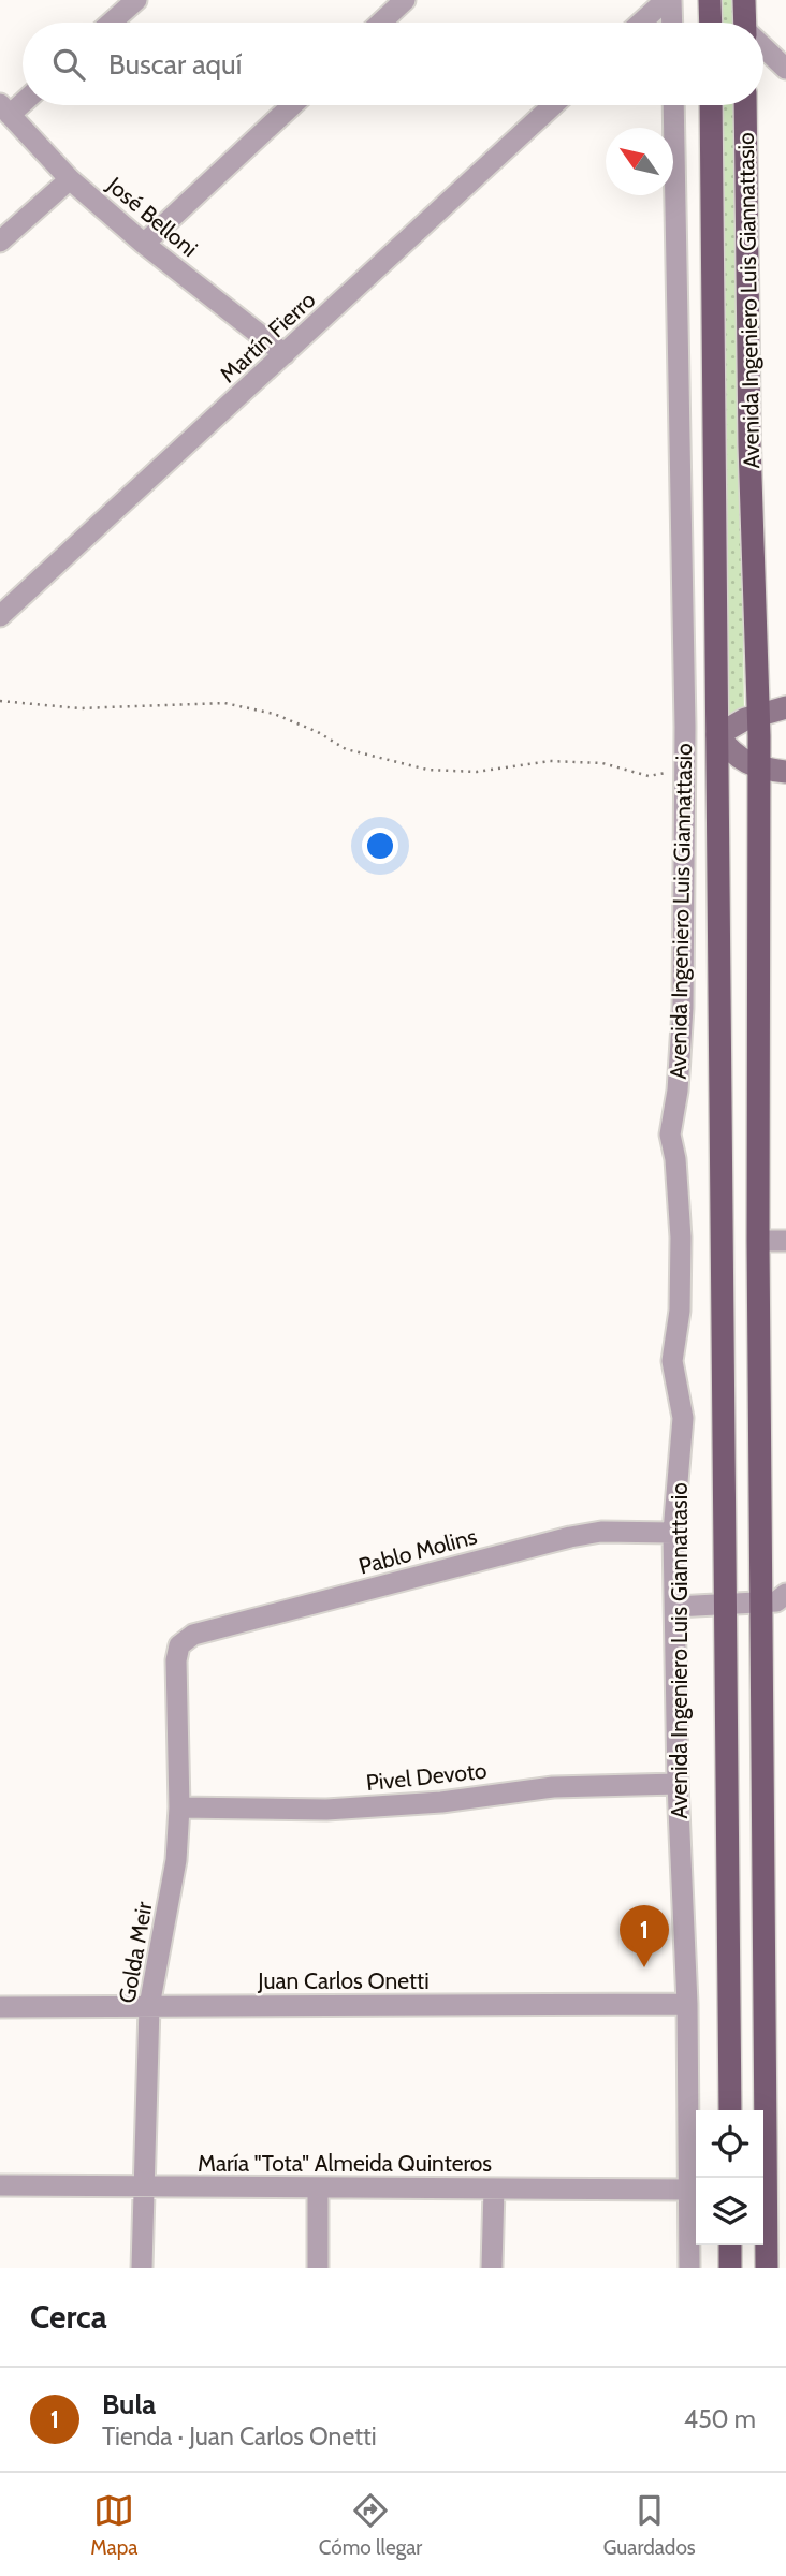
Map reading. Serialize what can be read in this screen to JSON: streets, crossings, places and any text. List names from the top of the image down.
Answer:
{
  "streets": {
    "main road": ["Avenida Ingeniero Luis Giannattasio"],
    "street": [
      "José Belloni",
      "Martín Fierro",
      "Pablo Molins",
      "Pivel Devoto",
      "Golda Meir",
      "Juan Carlos Onetti",
      "María \"Tota\" Almeida Quinteros"
    ]
  },
  "crossings": [
    ["José Belloni", "Martín Fierro"],
    ["Avenida Ingeniero Luis Giannattasio", "Pablo Molins"],
    ["Avenida Ingeniero Luis Giannattasio", "Pivel Devoto"],
    ["Avenida Ingeniero Luis Giannattasio", "Juan Carlos Onetti"],
    ["Avenida Ingeniero Luis Giannattasio", "María \"Tota\" Almeida Quinteros"],
    ["Pablo Molins", "Golda Meir"],
    ["Pivel Devoto", "Golda Meir"],
    ["Golda Meir", "Juan Carlos Onetti"],
    ["Golda Meir", "María \"Tota\" Almeida Quinteros"]
  ],
  "north": "top left",
  "page": {
    "search": "Buscar aquí",
    "pins": "1",
    "heading": "Cerca",
    "list": [
      {
        "mark": "1",
        "name": "Bula",
        "note": "Tienda · Juan Carlos Onetti",
        "value": "450 m"
      }
    ],
    "nav": ["Mapa", "Cómo llegar", "Guardados"]
  }
}
